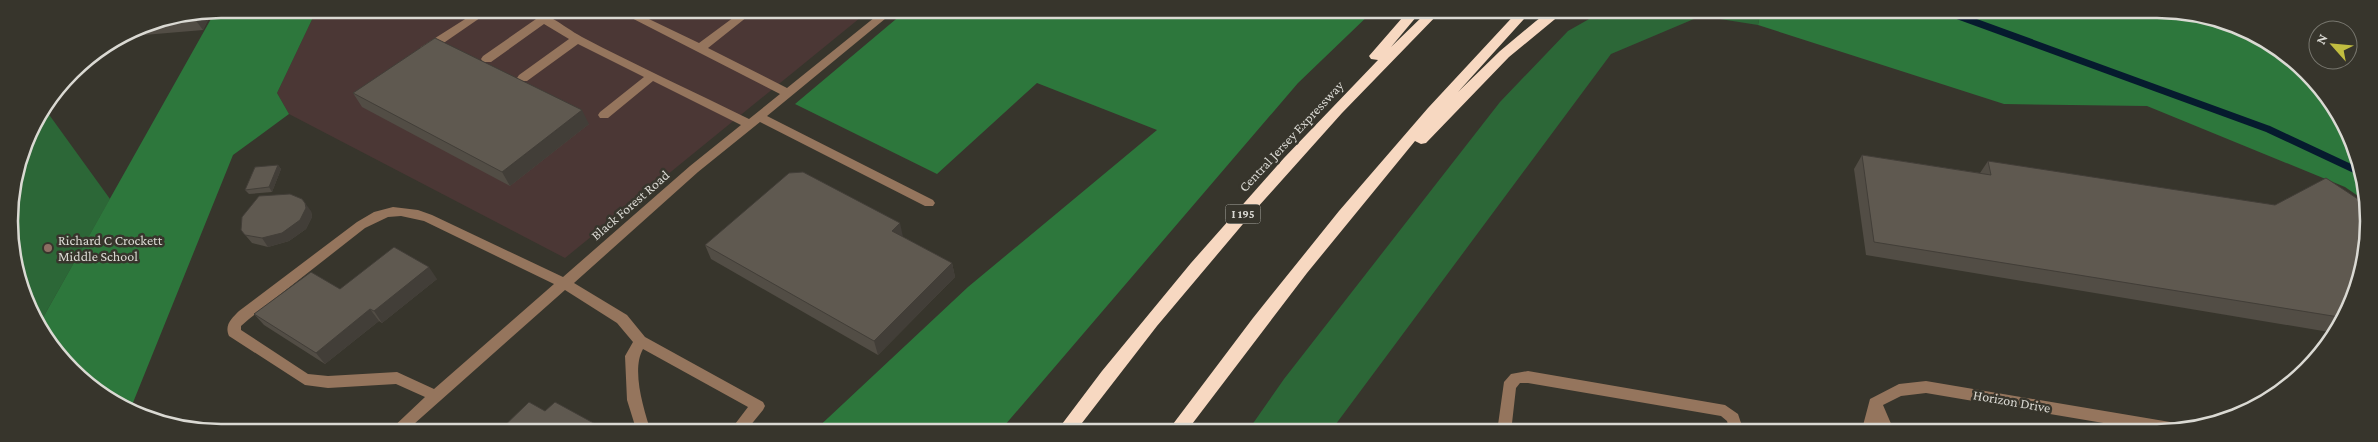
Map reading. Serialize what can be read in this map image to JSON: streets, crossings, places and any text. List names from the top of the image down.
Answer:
{
  "streets": {
    "highway": ["Central Jersey Expressway", "I 195"],
    "street": ["Black Forest Road", "Horizon Drive"]
  },
  "places": ["Richard C Crockett Middle School"],
  "north": "top left"
}
